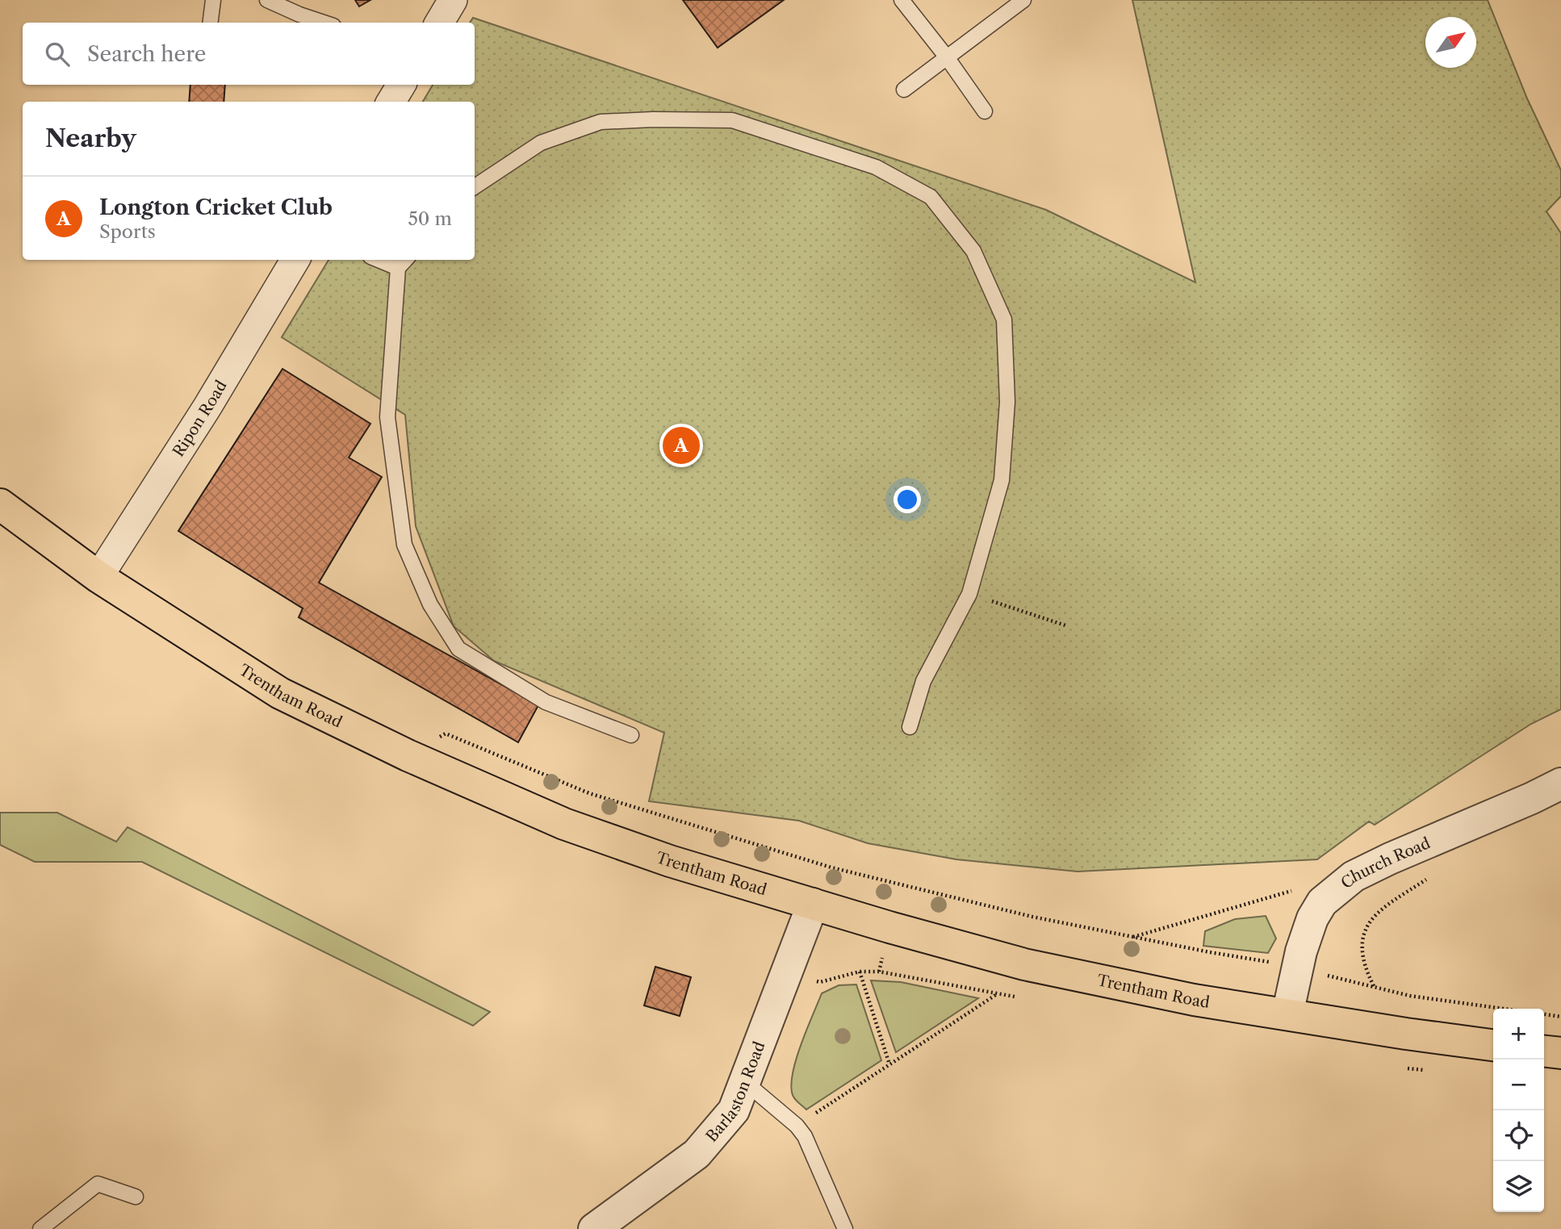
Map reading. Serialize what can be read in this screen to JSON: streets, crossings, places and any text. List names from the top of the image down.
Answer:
{
  "streets": {
    "main road": ["Trentham Road"],
    "street": ["Ripon Road", "Church Road", "Barlaston Road"]
  },
  "crossings": [
    ["Ripon Road", "Trentham Road"],
    ["Trentham Road", "Church Road"],
    ["Trentham Road", "Barlaston Road"]
  ],
  "north": "top right",
  "page": {
    "search": "Search here",
    "heading": "Nearby",
    "list": [
      {
        "mark": "A",
        "name": "Longton Cricket Club",
        "note": "Sports",
        "value": "50 m"
      }
    ],
    "pins": "A",
    "map_buttons": ["+", "−"]
  }
}
